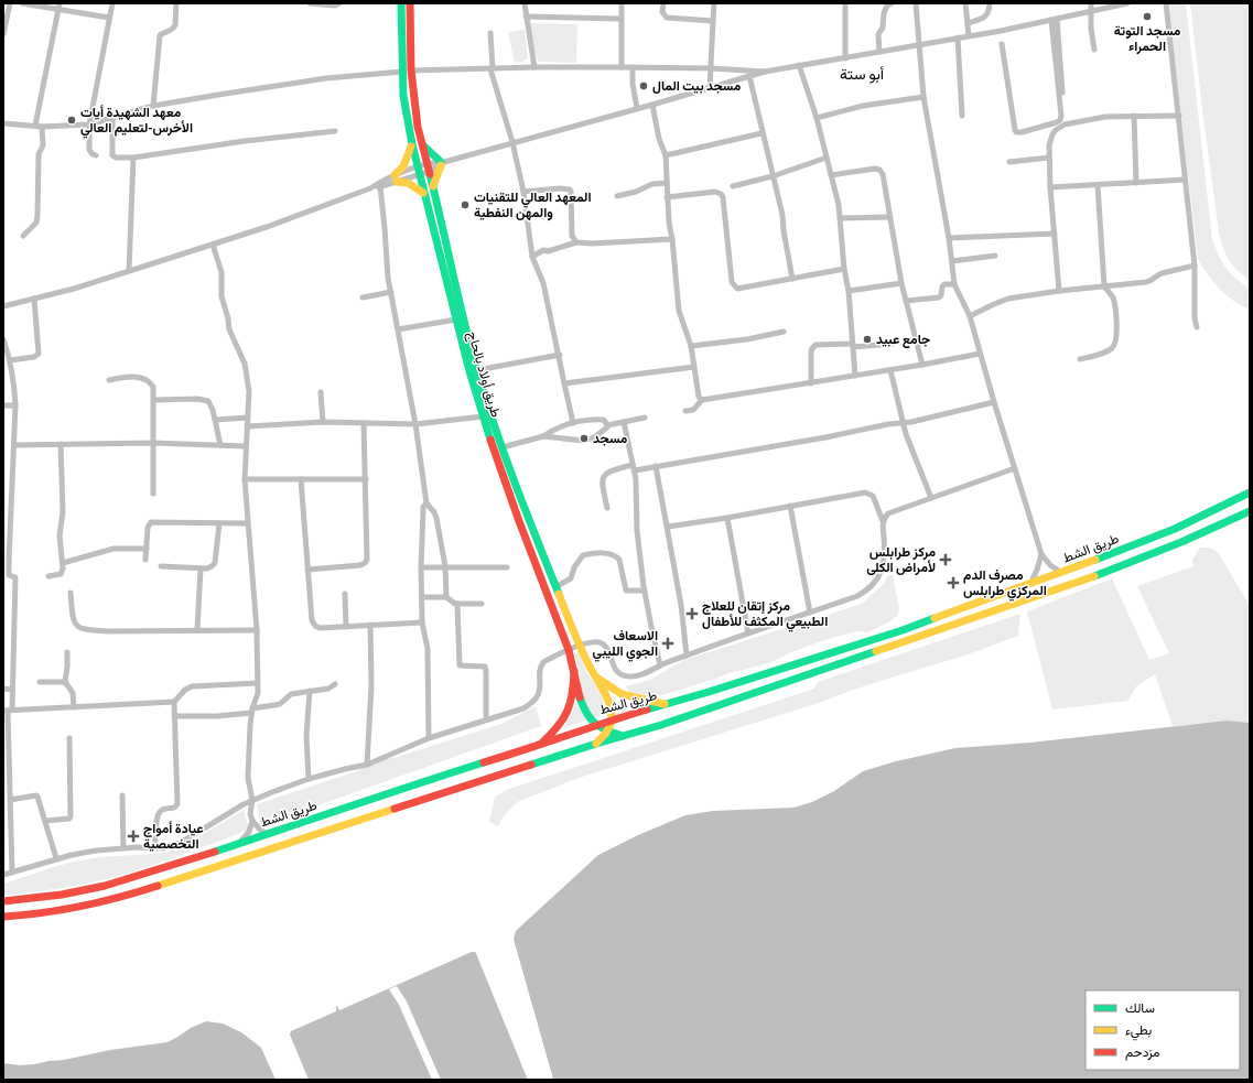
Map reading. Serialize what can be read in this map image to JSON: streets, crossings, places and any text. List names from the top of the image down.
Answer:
{
  "streets": {
    "main road": ["طريق أولاد بالحاج", "طريق الشط"]
  },
  "crossings": [
    ["طريق أولاد بالحاج", "طريق الشط"]
  ],
  "districts": ["أبو ستة"],
  "places": {
    "other": [
      "مسجد التوتة الحمراء",
      "مسجد بيت المال",
      "معهد الشهيدة أيات الأخرس-لتعليم العالي",
      "المعهد العالي للتقنيات والمهن النفطية",
      "جامع عبيد",
      "مسجد"
    ],
    "health": [
      "مركز طرابلس لأمراض الكلى",
      "مصرف الدم المركزي طرابلس",
      "مركز إتقان للعلاج الطبيعي المكثف للأطفال",
      "الاسعاف الجوي الليبي",
      "عيادة أمواج التخصصية"
    ]
  },
  "legend": ["سالك", "بطيء", "مزدحم"]
}
